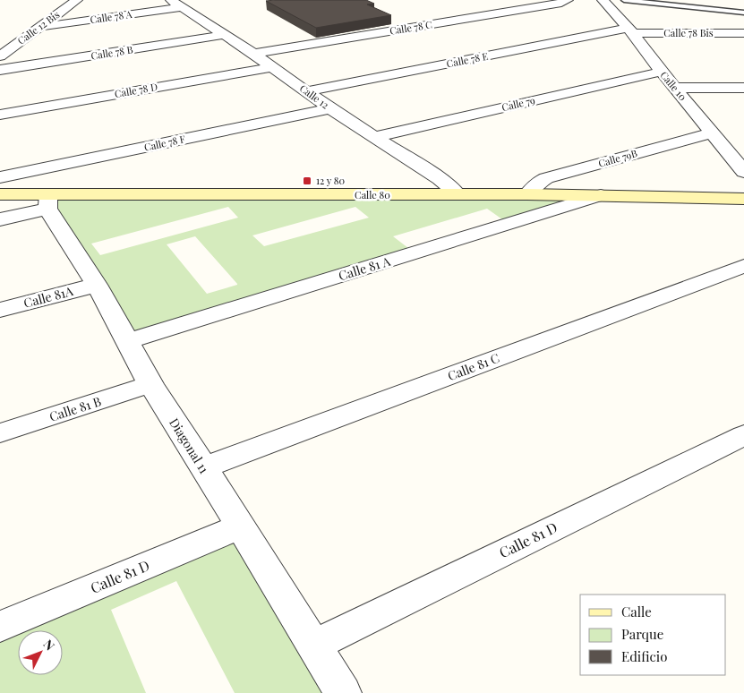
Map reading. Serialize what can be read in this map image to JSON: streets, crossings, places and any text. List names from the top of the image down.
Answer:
{
  "streets": {
    "street": [
      "Calle 78 A",
      "Calle 12 Bis",
      "Calle 78 C",
      "Calle 78 Bis",
      "Calle 78 B",
      "Calle 78 E",
      "Calle 10",
      "Calle 78 D",
      "Calle 12",
      "Calle 79",
      "Calle 78 F",
      "Calle 79B",
      "Calle 80",
      "Calle 81 A",
      "Calle 81A",
      "Calle 81 C",
      "Calle 81 B",
      "Diagonal 11",
      "Calle 81 D"
    ]
  },
  "crossings": [
    ["Calle 78 A", "Calle 12 Bis"],
    ["Calle 78 A", "Calle 12"],
    ["Calle 78 C", "Calle 12"],
    ["Calle 78 Bis", "Calle 78 E"],
    ["Calle 78 Bis", "Calle 10"],
    ["Calle 78 B", "Calle 12"],
    ["Calle 78 E", "Calle 10"],
    ["Calle 78 E", "Calle 12"],
    ["Calle 10", "Calle 79"],
    ["Calle 10", "Calle 79B"],
    ["Calle 78 D", "Calle 12"],
    ["Calle 12", "Calle 79"],
    ["Calle 12", "Calle 78 F"],
    ["Calle 12", "Calle 80"],
    ["Calle 79B", "Calle 80"],
    ["Calle 80", "Calle 81 A"],
    ["Calle 80", "Diagonal 11"],
    ["Calle 81 A", "Diagonal 11"],
    ["Calle 81A", "Diagonal 11"],
    ["Calle 81 C", "Diagonal 11"],
    ["Calle 81 B", "Diagonal 11"],
    ["Diagonal 11", "Calle 81 D"]
  ],
  "places": {
    "transit": ["12 y 80"]
  },
  "legend": ["Calle", "Parque", "Edificio"],
  "north": "top right"
}
